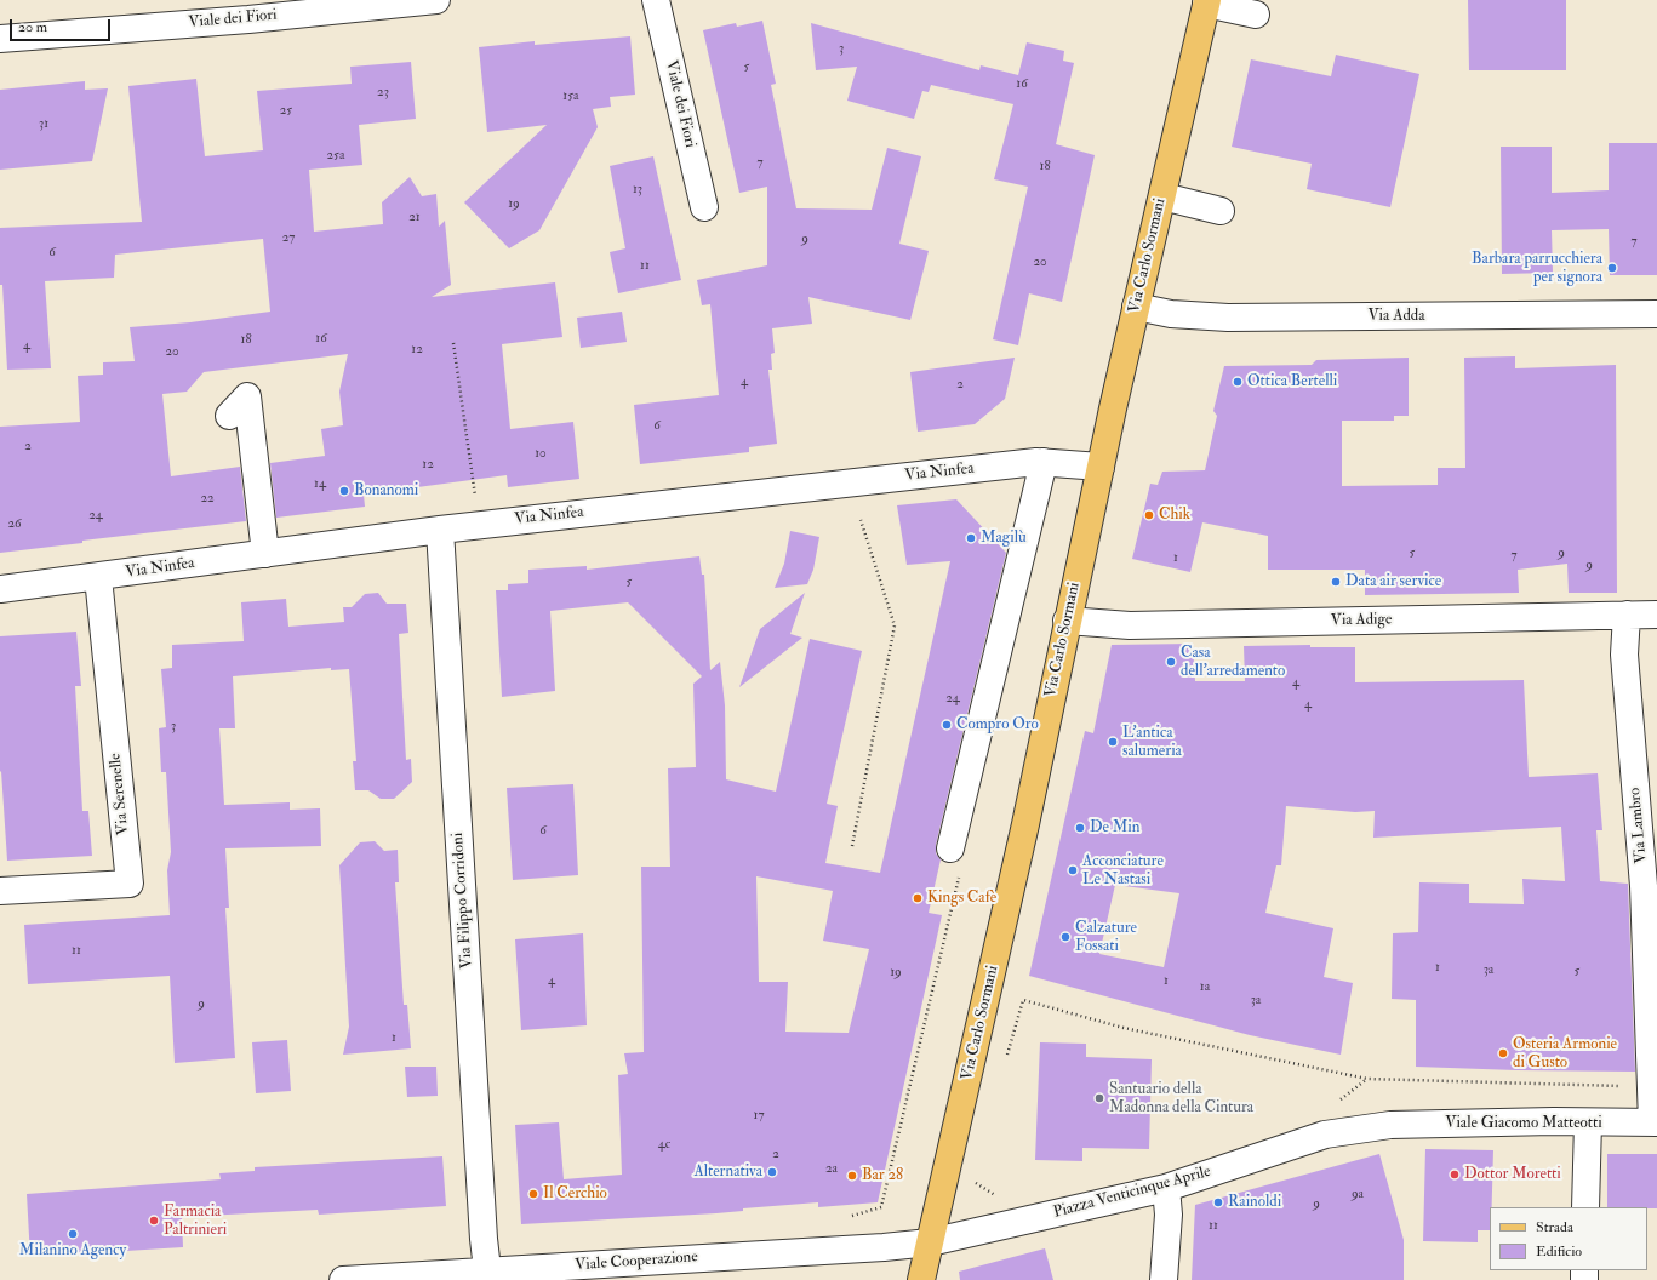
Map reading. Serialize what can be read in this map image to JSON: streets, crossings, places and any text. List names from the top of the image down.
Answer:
{
  "streets": {
    "main road": ["Via Carlo Sormani"],
    "street": [
      "Viale dei Fiori",
      "Via Adda",
      "Via Ninfea",
      "Via Adige",
      "Via Serenelle",
      "Via Lambro",
      "Via Filippo Corridoni",
      "Viale Giacomo Matteotti",
      "Piazza Venticinque Aprile",
      "Viale Cooperazione"
    ]
  },
  "crossings": [
    ["Via Carlo Sormani", "Via Adda"],
    ["Via Carlo Sormani", "Via Ninfea"],
    ["Via Carlo Sormani", "Via Adige"],
    ["Via Carlo Sormani", "Piazza Venticinque Aprile"],
    ["Via Carlo Sormani", "Viale Cooperazione"],
    ["Via Ninfea", "Via Serenelle"],
    ["Via Ninfea", "Via Filippo Corridoni"],
    ["Via Adige", "Via Lambro"],
    ["Via Lambro", "Viale Giacomo Matteotti"],
    ["Via Filippo Corridoni", "Viale Cooperazione"],
    ["Viale Giacomo Matteotti", "Piazza Venticinque Aprile"],
    ["Piazza Venticinque Aprile", "Viale Cooperazione"]
  ],
  "places": [
    "Barbara parrucchiera per signora",
    "Ottica Bertelli",
    "Bonanomi",
    "Chik",
    "Magilù",
    "Data air service",
    "Casa dell'arredamento",
    "Compro Oro",
    "L'antica salumeria",
    "De Min",
    "Acconciature Le Nastasi",
    "Kings Cafè",
    "Calzature Fossati",
    "Osteria Armonie di Gusto",
    "Santuario della Madonna della Cintura",
    "Alternativa",
    "Dottor Moretti",
    "Bar 28",
    "Il Cerchio",
    "Rainoldi",
    "Farmacia Paltrinieri",
    "Milanino Agency"
  ],
  "house_numbers": [
    "3",
    "5",
    "16",
    "23",
    "15a",
    "25",
    "31",
    "25a",
    "7",
    "18",
    "13",
    "19",
    "21",
    "27",
    "9",
    "7",
    "6",
    "20",
    "11",
    "16",
    "18",
    "4",
    "12",
    "20",
    "4",
    "2",
    "6",
    "2",
    "10",
    "12",
    "14",
    "22",
    "24",
    "26",
    "5",
    "9",
    "7",
    "1",
    "9",
    "5",
    "4",
    "24",
    "4",
    "3",
    "6",
    "11",
    "1",
    "3a",
    "5",
    "19",
    "4",
    "1",
    "1a",
    "3a",
    "9",
    "1",
    "17",
    "4c",
    "2",
    "2a",
    "9a",
    "9",
    "11"
  ],
  "legend": ["Strada", "Edificio"],
  "scale_bar": "20 m"
}
